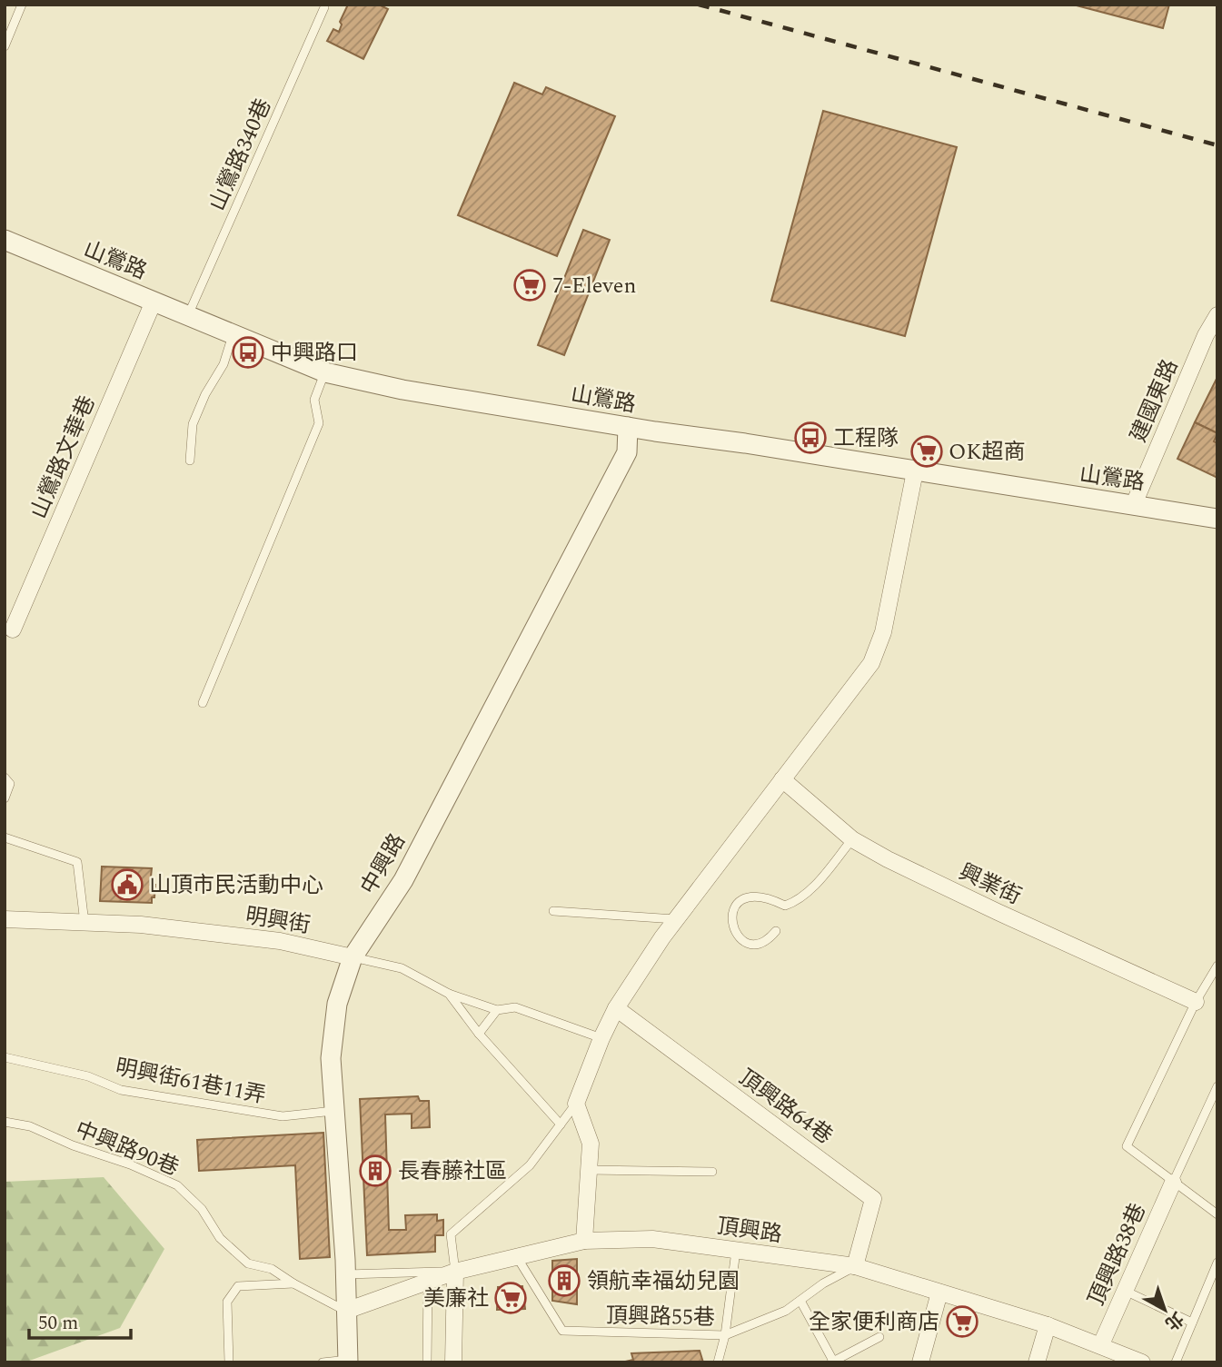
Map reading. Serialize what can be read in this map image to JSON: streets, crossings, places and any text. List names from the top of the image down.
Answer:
{
  "streets": {
    "street": [
      "山鶯路",
      "建國東路",
      "山鶯路文華巷",
      "中興路",
      "興業街",
      "明興街",
      "頂興路64巷",
      "頂興路",
      "頂興路38巷"
    ],
    "lane": [
      "山鶯路340巷",
      "明興街61巷11弄",
      "中興路90巷",
      "頂興路55巷"
    ]
  },
  "crossings": [
    ["山鶯路340巷", "山鶯路"],
    ["山鶯路", "建國東路"],
    ["山鶯路", "山鶯路文華巷"],
    ["山鶯路", "中興路"],
    ["中興路", "明興街"],
    ["中興路", "明興街61巷11弄"],
    ["中興路", "中興路90巷"],
    ["中興路", "頂興路"],
    ["頂興路64巷", "頂興路"],
    ["頂興路64巷", "頂興路55巷"],
    ["中興路90巷", "頂興路"],
    ["頂興路", "頂興路38巷"],
    ["頂興路", "頂興路55巷"]
  ],
  "places": {
    "supermarket": [
      "7-Eleven",
      "OK超商",
      "美廉社",
      "全家便利商店"
    ],
    "bus stop": ["中興路口", "工程隊"],
    "public building": ["山頂市民活動中心"],
    "building": ["長春藤社區", "領航幸福幼兒園"]
  },
  "scale_bar": "50 m",
  "north": "bottom right"
}
